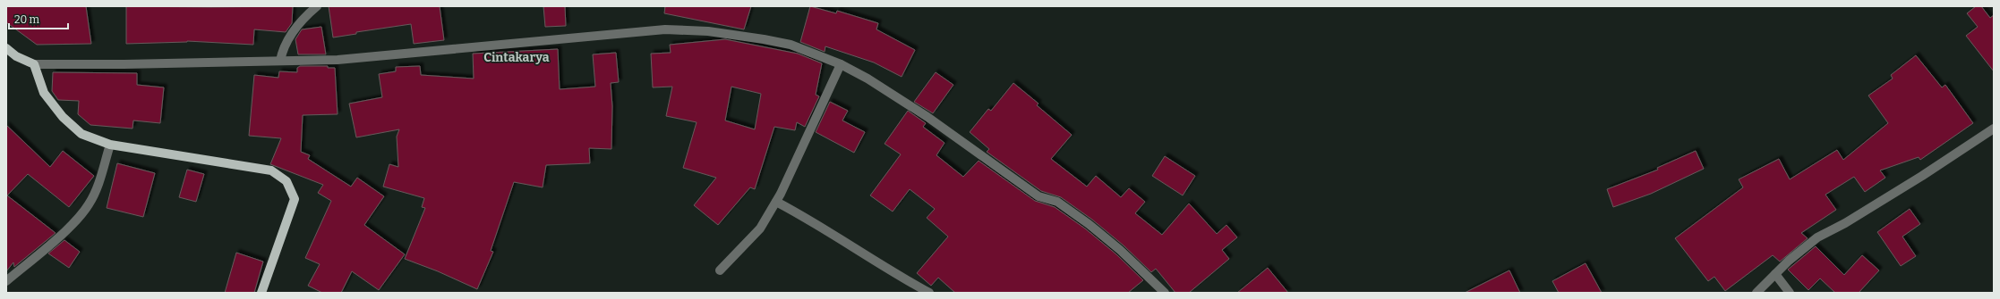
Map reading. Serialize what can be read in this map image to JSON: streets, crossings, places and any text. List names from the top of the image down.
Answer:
{
  "districts": ["Cintakarya"],
  "scale_bar": "20 m"
}
